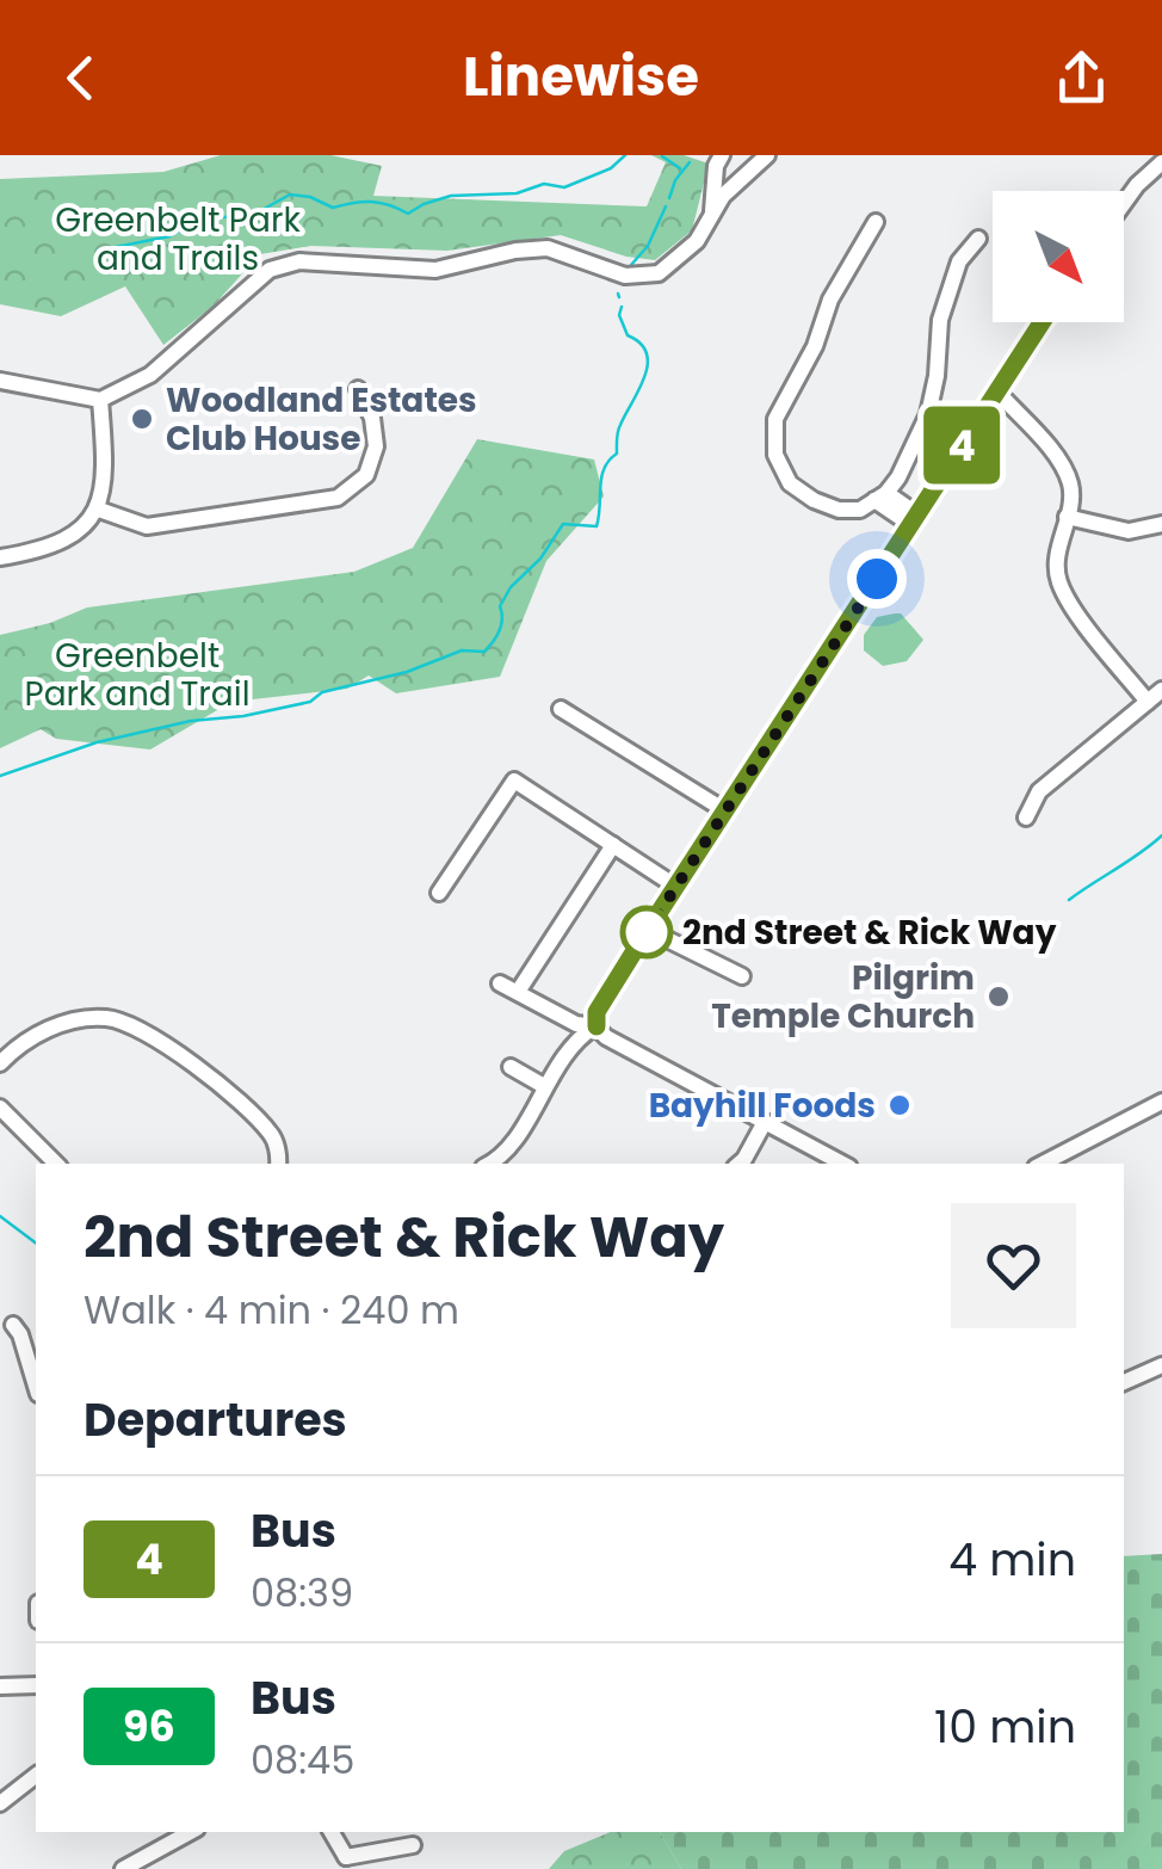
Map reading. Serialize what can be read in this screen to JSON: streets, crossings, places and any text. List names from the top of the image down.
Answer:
{
  "parks": ["Greenbelt Park and Trails", "Greenbelt Park and Trail"],
  "places": [
    "Woodland Estates Club House",
    "2nd Street & Rick Way",
    "Pilgrim Temple Church",
    "Bayhill Foods"
  ],
  "lines": ["bus line 4"],
  "north": "bottom right",
  "page": {
    "header": "Linewise",
    "on_map": "4",
    "heading": [
      ["2nd Street & Rick Way", "Walk · 4 min · 240 m"],
      "Departures"
    ],
    "list": [
      {
        "mark": "4",
        "name": "Bus",
        "note": "08:39",
        "value": "4 min"
      },
      {
        "mark": "96",
        "name": "Bus",
        "note": "08:45",
        "value": "10 min"
      }
    ]
  }
}
